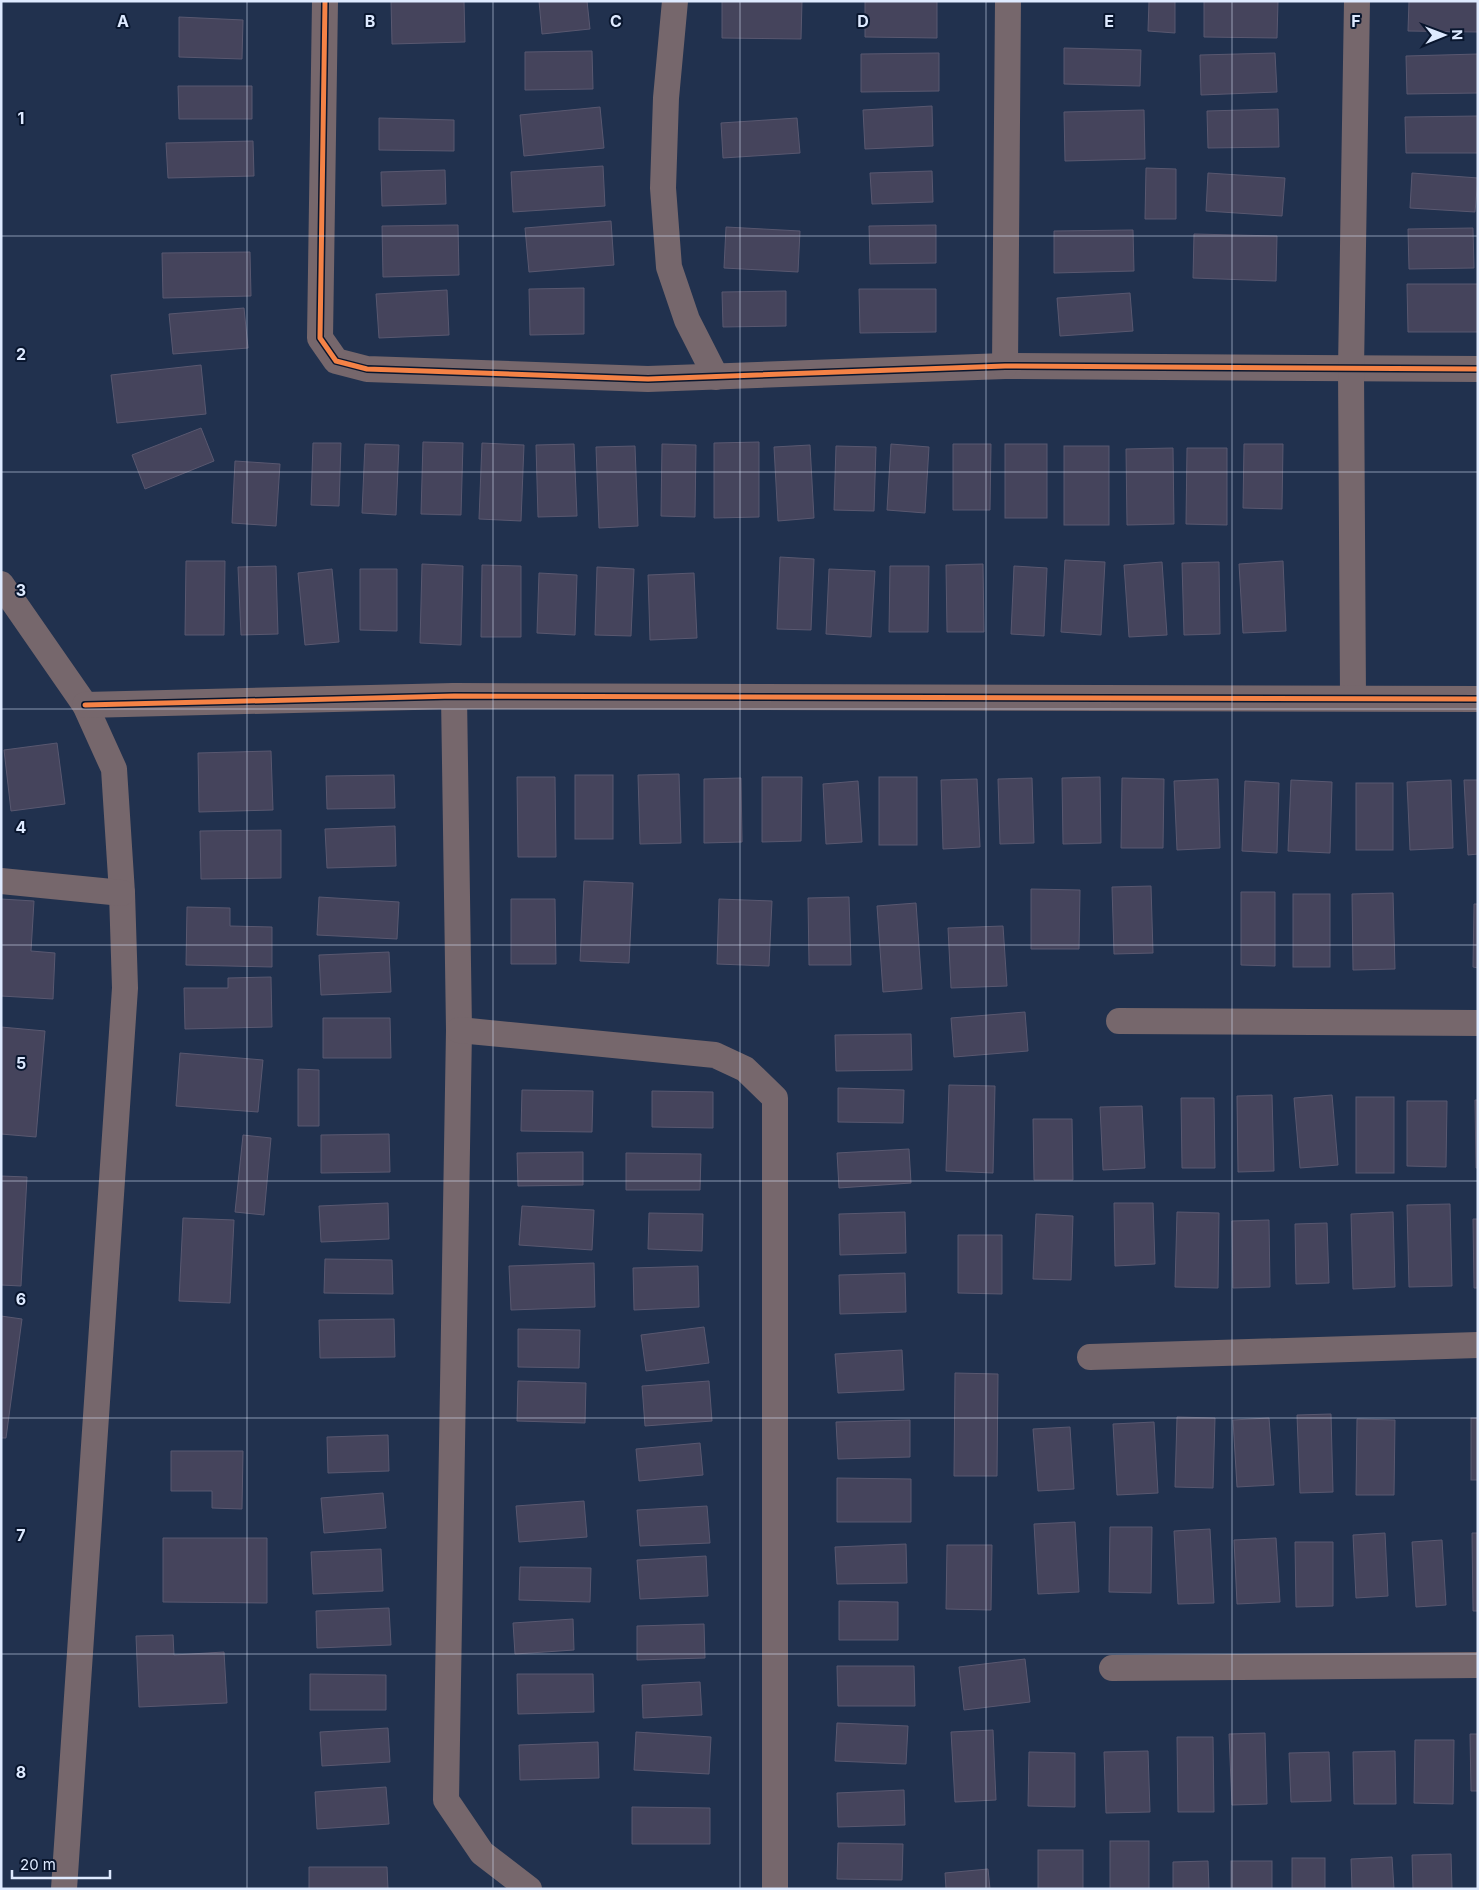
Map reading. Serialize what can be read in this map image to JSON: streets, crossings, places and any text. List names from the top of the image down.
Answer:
{
  "scale_bar": "20 m",
  "north": "right",
  "grid": {
    "columns": [
      "A",
      "B",
      "C",
      "D",
      "E",
      "F"
    ],
    "rows": [
      "1",
      "2",
      "3",
      "4",
      "5",
      "6",
      "7",
      "8"
    ]
  }
}
